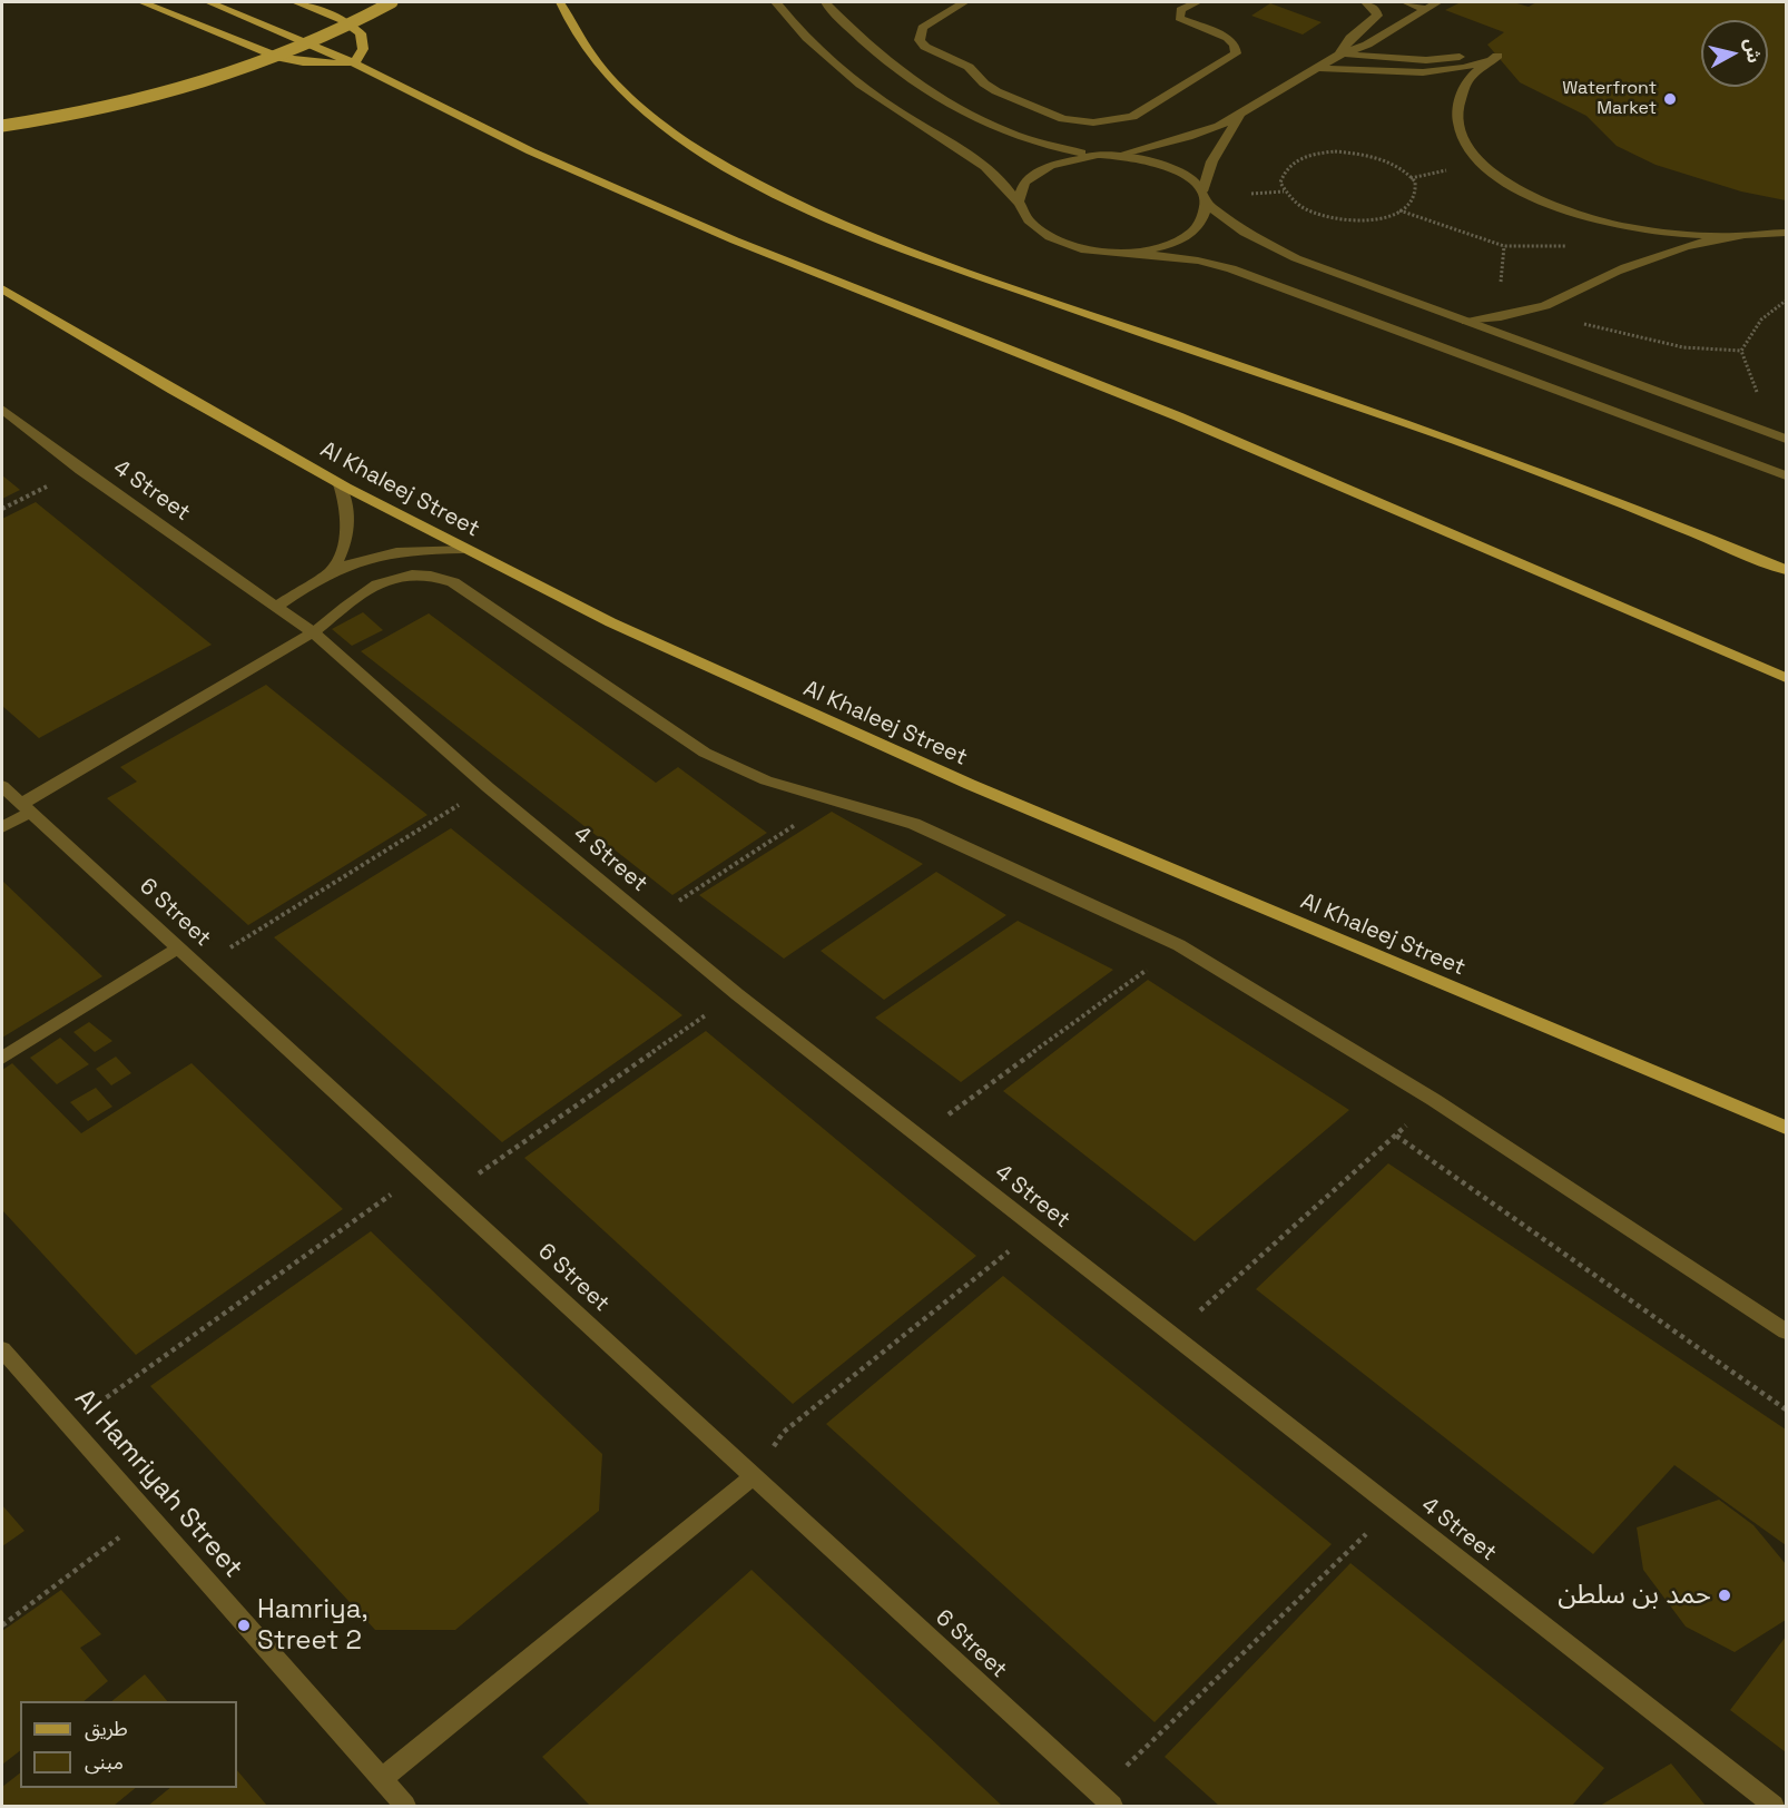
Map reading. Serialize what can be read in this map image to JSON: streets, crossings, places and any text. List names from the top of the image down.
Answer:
{
  "streets": {
    "main road": ["Al Khaleej Street"],
    "street": ["4 Street", "6 Street", "Al Hamriyah Street"]
  },
  "places": ["Waterfront Market", "حمد بن سلطن", "Hamriya, Street 2"],
  "legend": ["طريق", "مبنى"],
  "north": "right"
}
